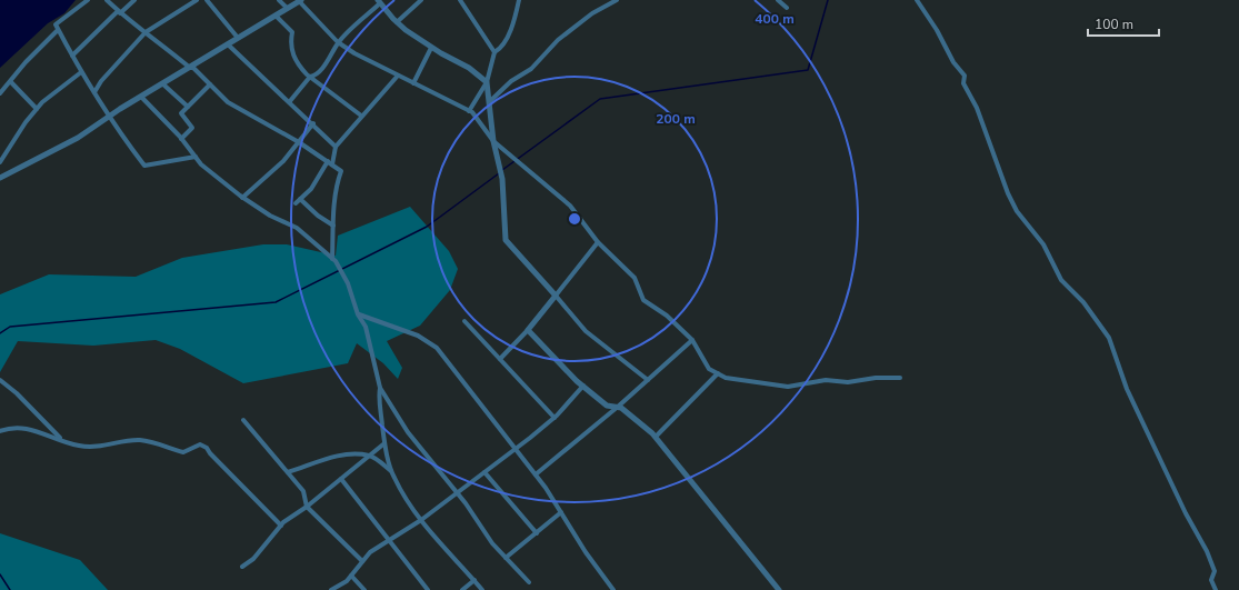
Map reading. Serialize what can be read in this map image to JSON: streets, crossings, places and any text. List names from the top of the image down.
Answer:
{
  "scale_bar": "100 m",
  "rings": ["400 m", "200 m"]
}
